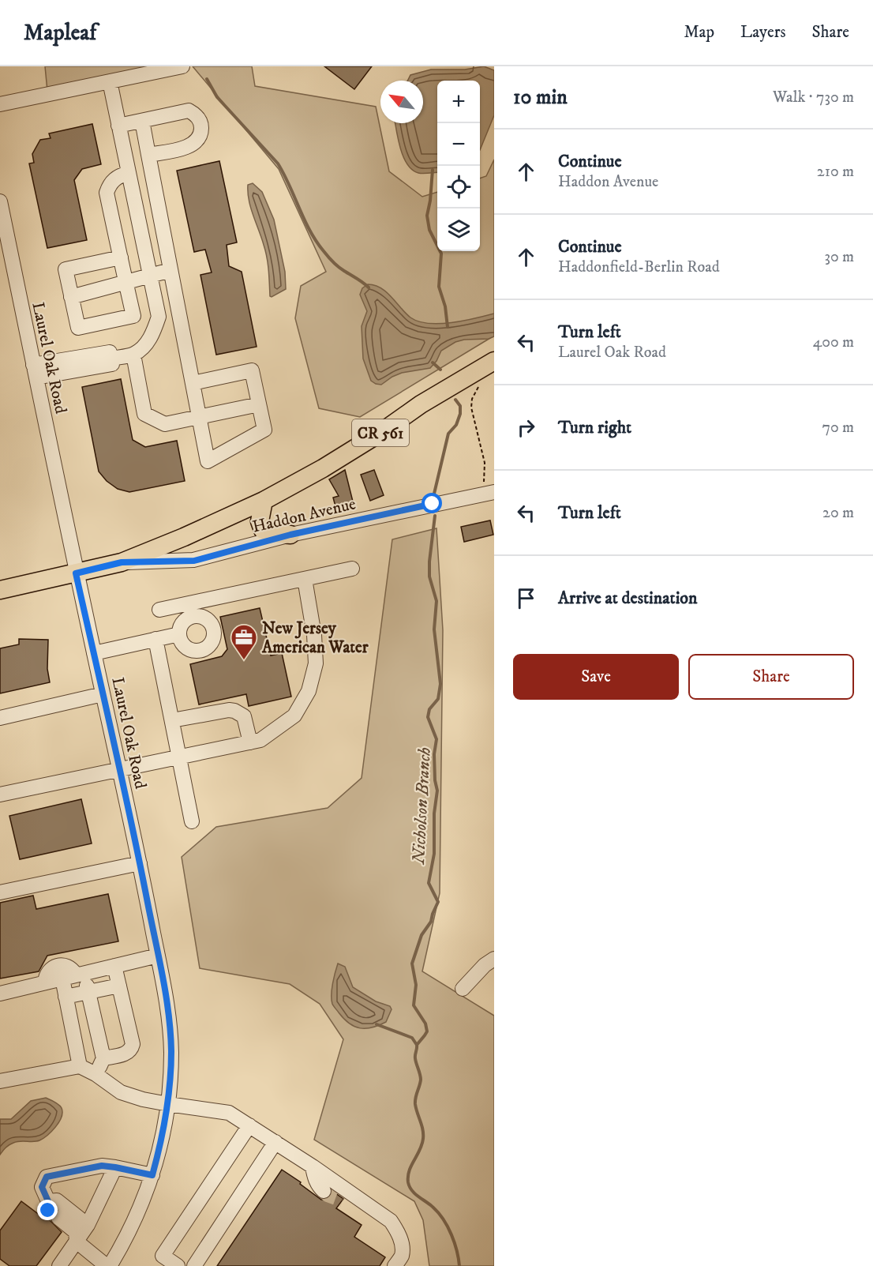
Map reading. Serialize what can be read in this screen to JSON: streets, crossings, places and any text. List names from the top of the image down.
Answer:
{
  "streets": {
    "main road": ["CR 561"],
    "street": ["Laurel Oak Road", "Haddon Avenue"]
  },
  "crossings": [
    ["Laurel Oak Road", "CR 561"],
    ["CR 561", "Haddon Avenue"]
  ],
  "water": ["Nicholson Branch"],
  "places": {
    "office": ["New Jersey American Water"]
  },
  "north": "top left",
  "page": {
    "header": "Mapleaf",
    "nav": ["Map", "Layers", "Share"],
    "heading": ["10 min", "Walk · 730 m"],
    "map_buttons": ["+", "−"],
    "list": [
      ["Continue", "Haddon Avenue", "210 m"],
      ["Continue", "Haddonfield-Berlin Road", "30 m"],
      ["Turn left", "Laurel Oak Road", "400 m"],
      ["Turn right", "70 m"],
      ["Turn left", "20 m"],
      "Arrive at destination"
    ],
    "buttons": ["Save", "Share"]
  }
}
